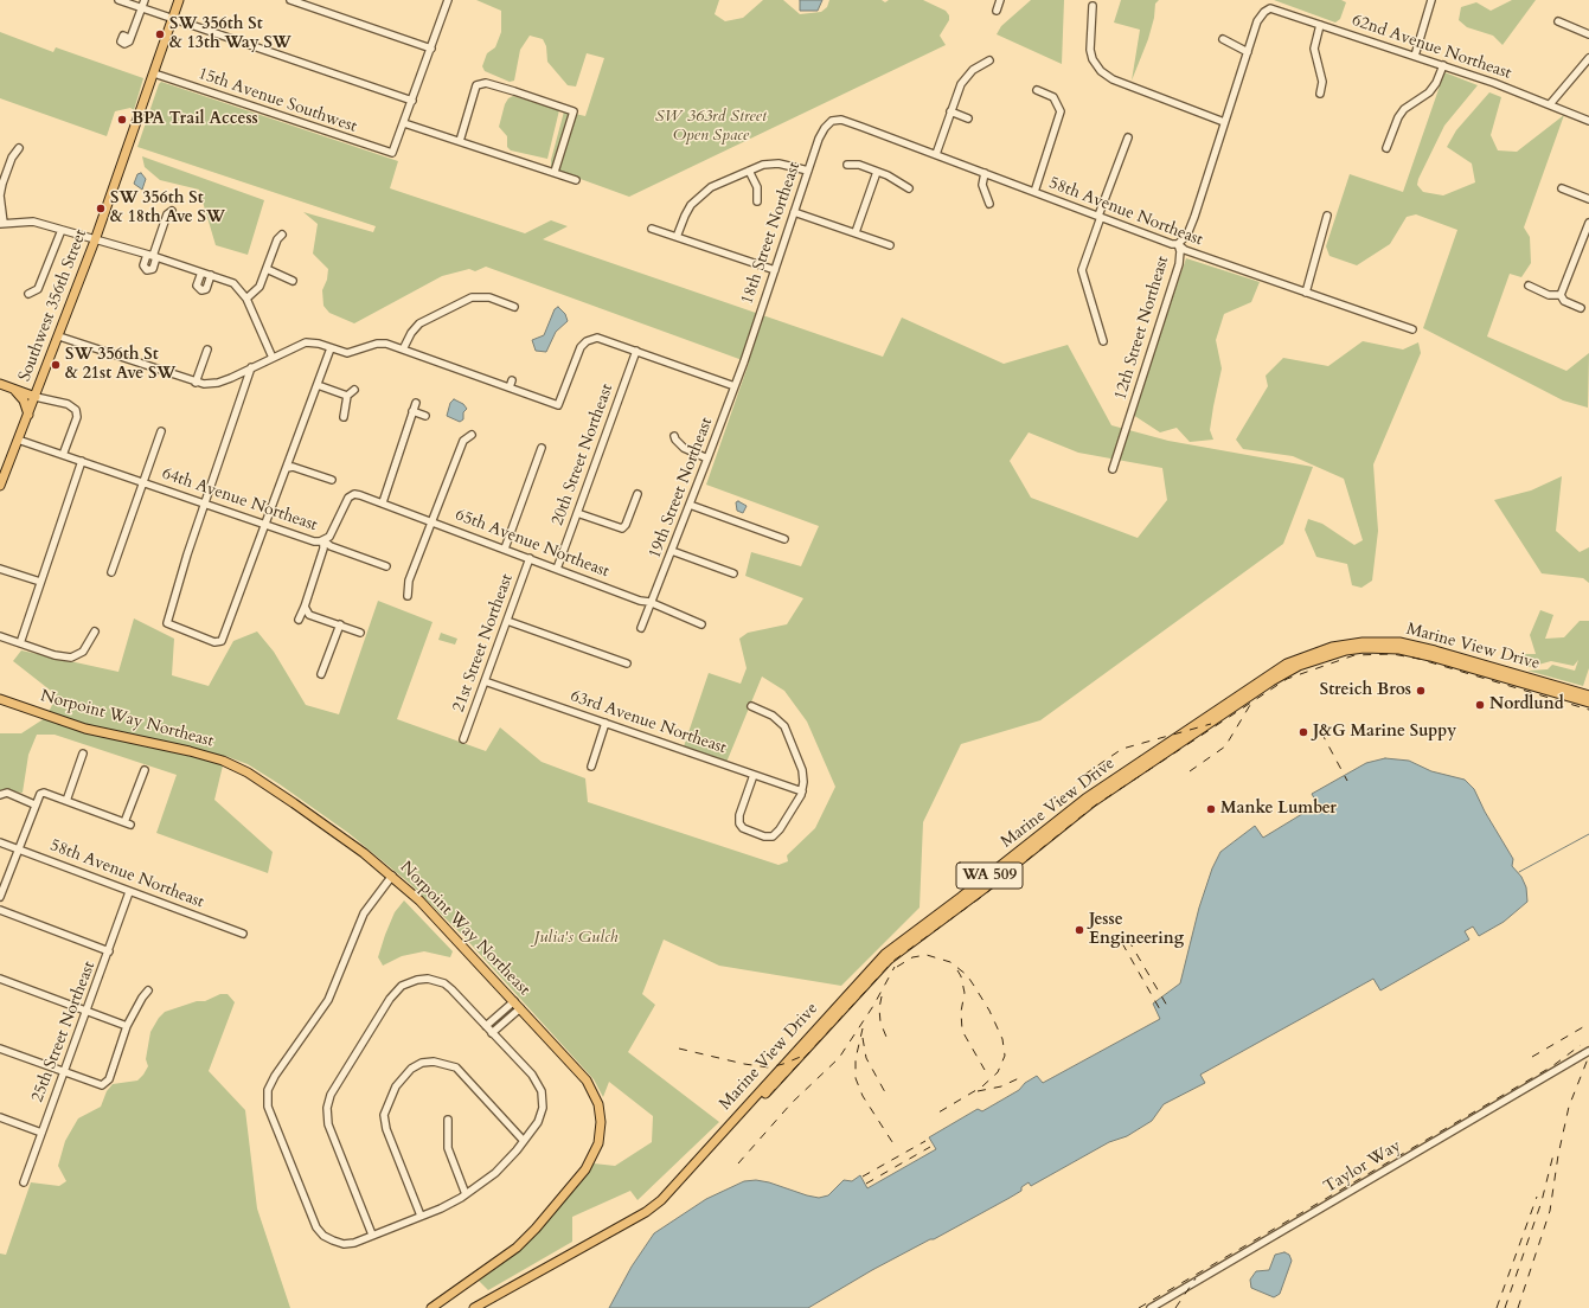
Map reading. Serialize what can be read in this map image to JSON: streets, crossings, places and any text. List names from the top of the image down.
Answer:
{
  "streets": {
    "main road": [
      "Southwest 356th Street",
      "Marine View Drive",
      "Norpoint Way Northeast",
      "WA 509"
    ],
    "street": [
      "62nd Avenue Northeast",
      "15th Avenue Southwest",
      "58th Avenue Northeast",
      "18th Street Northeast",
      "12th Street Northeast",
      "20th Street Northeast",
      "19th Street Northeast",
      "64th Avenue Northeast",
      "65th Avenue Northeast",
      "21st Street Northeast",
      "63rd Avenue Northeast",
      "25th Street Northeast",
      "Taylor Way"
    ]
  },
  "crossings": [
    ["62nd Avenue Northeast", "12th Street Northeast"],
    ["15th Avenue Southwest", "Southwest 356th Street"],
    ["58th Avenue Northeast", "18th Street Northeast"],
    ["58th Avenue Northeast", "12th Street Northeast"],
    ["58th Avenue Northeast", "25th Street Northeast"],
    ["18th Street Northeast", "19th Street Northeast"],
    ["Southwest 356th Street", "64th Avenue Northeast"],
    ["20th Street Northeast", "65th Avenue Northeast"],
    ["19th Street Northeast", "65th Avenue Northeast"],
    ["64th Avenue Northeast", "65th Avenue Northeast"],
    ["65th Avenue Northeast", "21st Street Northeast"],
    ["21st Street Northeast", "63rd Avenue Northeast"]
  ],
  "parks": ["SW 363rd Street Open Space", "Julia's Gulch"],
  "places": [
    "SW 356th St & 13th Way SW",
    "BPA Trail Access",
    "SW 356th St & 18th Ave SW",
    "SW 356th St & 21st Ave SW",
    "Streich Bros",
    "Nordlund",
    "J&G Marine Suppy",
    "Manke Lumber",
    "Jesse Engineering"
  ]
}
